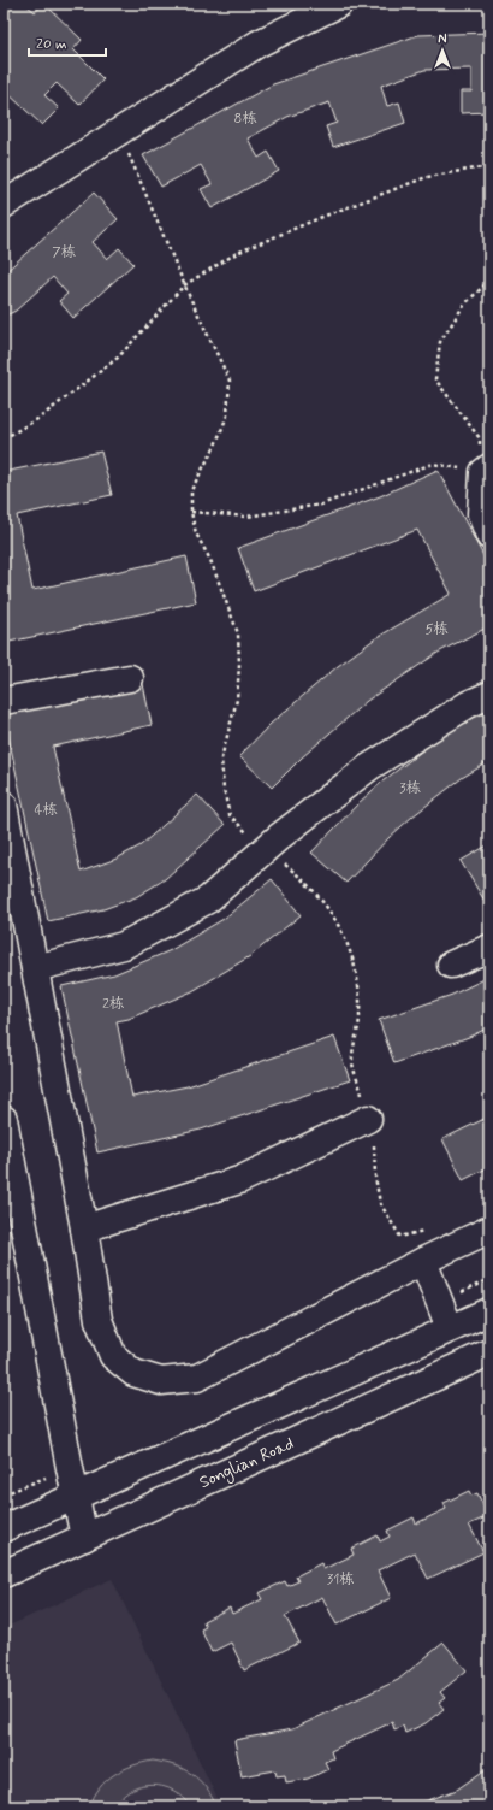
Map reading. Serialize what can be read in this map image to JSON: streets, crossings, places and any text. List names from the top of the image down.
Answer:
{
  "streets": {
    "street": ["Songlian Road"]
  },
  "house_numbers": [
    "8栋",
    "7栋",
    "5栋",
    "3栋",
    "4栋",
    "2栋",
    "31栋"
  ],
  "scale_bar": "20 m",
  "north": "top"
}
